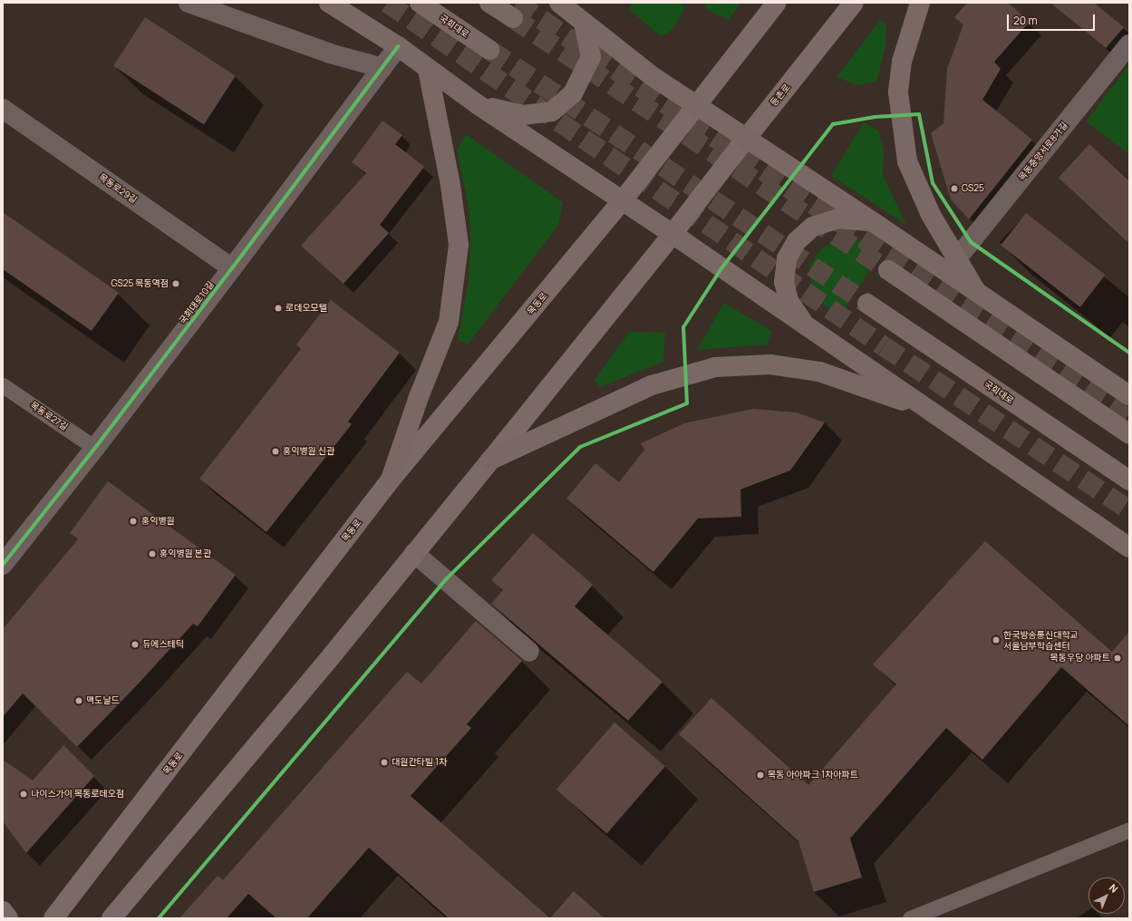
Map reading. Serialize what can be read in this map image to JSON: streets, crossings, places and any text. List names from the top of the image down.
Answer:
{
  "streets": {
    "main road": ["국회대로", "등촌로", "목동로"],
    "street": ["목동중앙서로8가길", "목동로29길", "국회대로10길"],
    "lane": ["목동로27길"]
  },
  "crossings": [
    ["목동로29길", "국회대로10길"],
    ["국회대로10길", "목동로27길"]
  ],
  "places": [
    "GS25",
    "GS25 목동역점",
    "로데오모텔",
    "홍익병원 신관",
    "홍익병원",
    "홍익병원 본관",
    "한국방송통신대학교 서울남부학습센터",
    "듀에스테틱",
    "목동우당 아파트",
    "맥도날드",
    "대원칸타빌 1차",
    "목동 아아파크 1차아파트",
    "나이스가이 목동로데오점"
  ],
  "scale_bar": "20 m",
  "north": "top right"
}
